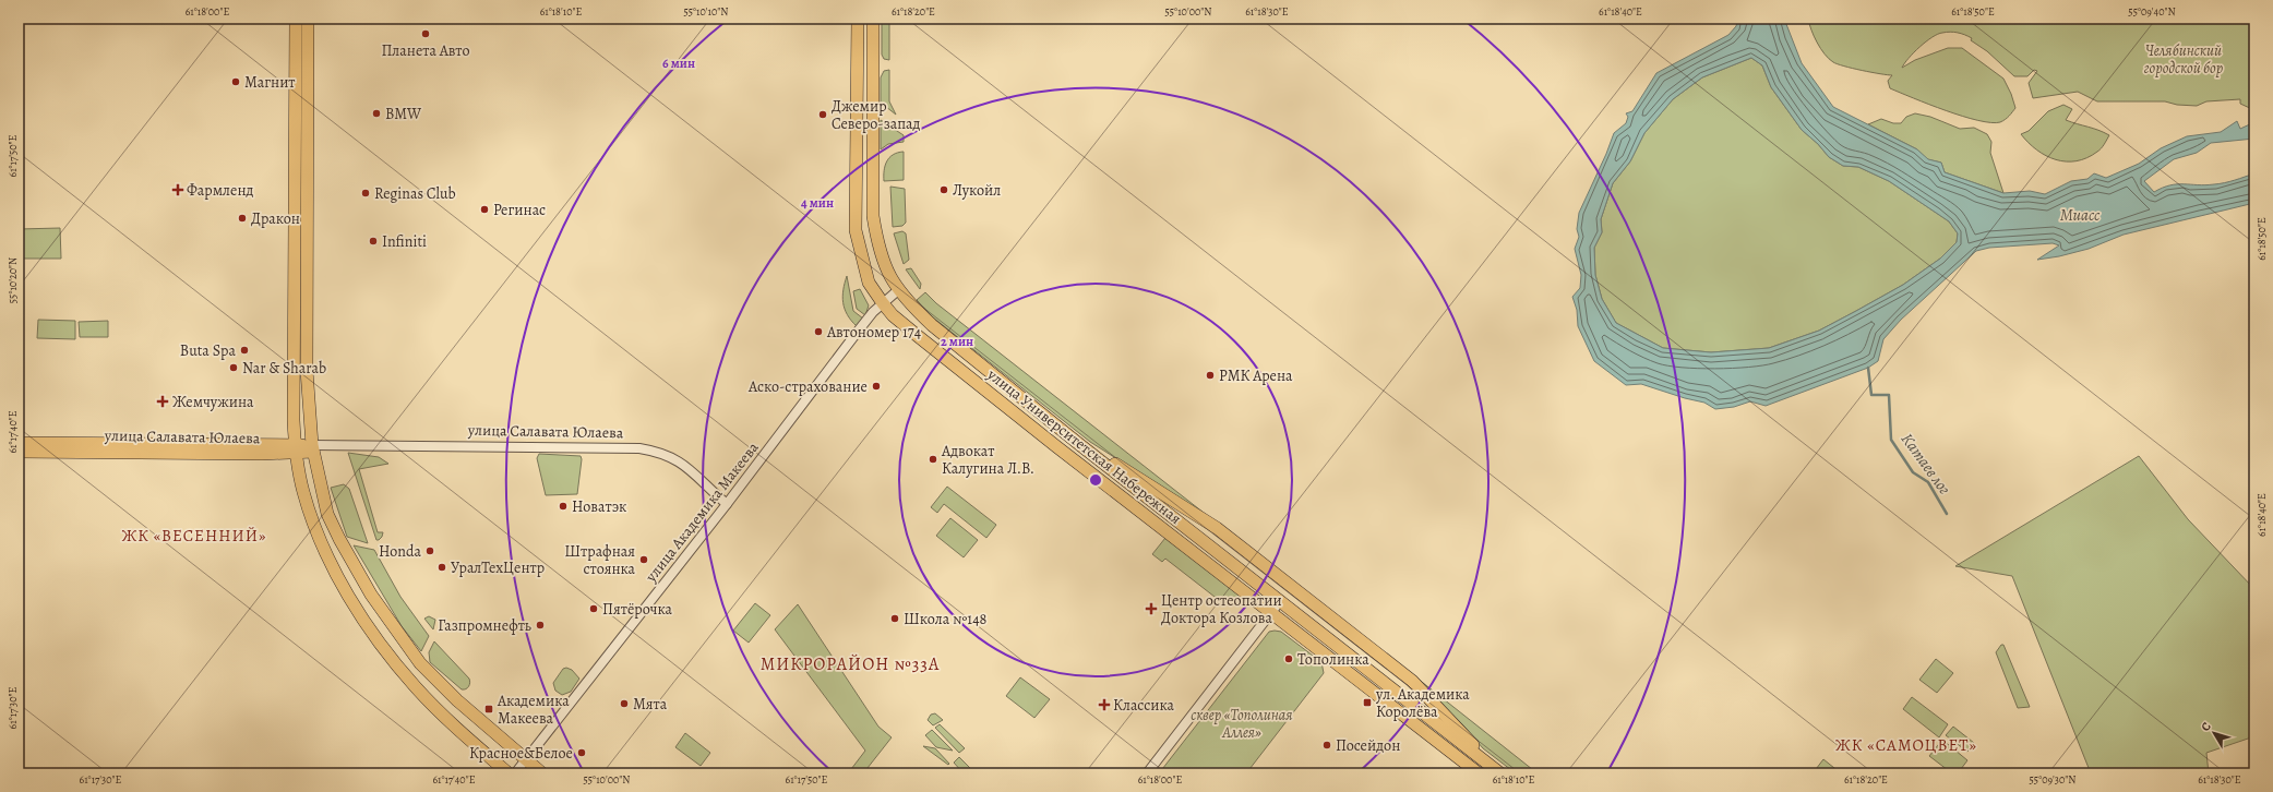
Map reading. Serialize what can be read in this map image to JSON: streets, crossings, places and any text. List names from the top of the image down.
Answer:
{
  "streets": {
    "main road": ["улица Салавата Юлаева", "улица Университетская Набережная"],
    "street": ["улица Академика Макеева"]
  },
  "crossings": [
    ["улица Салавата Юлаева", "улица Академика Макеева"],
    ["улица Университетская Набережная", "улица Академика Макеева"]
  ],
  "districts": ["ЖК «ВЕСЕННИЙ»", "МИКРОРАЙОН №33А", "ЖК «САМОЦВЕТ»"],
  "water": ["Миасс", "Катаев лог"],
  "parks": ["Челябинский городской бор", "сквер «Тополиная Аллея»"],
  "places": {
    "other": [
      "Планета Авто",
      "Магнит",
      "BMW",
      "Джемир Северо-запад",
      "Лукойл",
      "Reginas Club",
      "Регинас",
      "Дракон",
      "Infiniti",
      "Автономер 174",
      "Buta Spa",
      "Nar & Sharab",
      "РМК Арена",
      "Аско-страхование",
      "Адвокат Калугина Л.В.",
      "Новатэк",
      "Honda",
      "Штрафная стоянка",
      "УралТехЦентр",
      "Пятёрочка",
      "Школа №148",
      "Газпромнефть",
      "Тополинка",
      "Мята",
      "Посейдон",
      "Красное&Белое"
    ],
    "health": [
      "Фармленд",
      "Жемчужина",
      "Центр остеопатии Доктора Козлова",
      "Классика"
    ],
    "transit": ["ул. Академика Королёва", "Академика Макеева"]
  },
  "north": "top left",
  "coordinates": [
    "61°18'00\"E",
    "61°18'10\"E",
    "55°10'10\"N",
    "61°18'20\"E",
    "55°10'00\"N",
    "61°18'30\"E",
    "61°18'40\"E",
    "61°18'50\"E",
    "55°09'40\"N",
    "61°17'50\"E",
    "55°10'20\"N",
    "61°17'40\"E",
    "61°17'30\"E",
    "55°09'30\"N"
  ],
  "rings": ["6 мин", "4 мин", "2 мин"]
}
